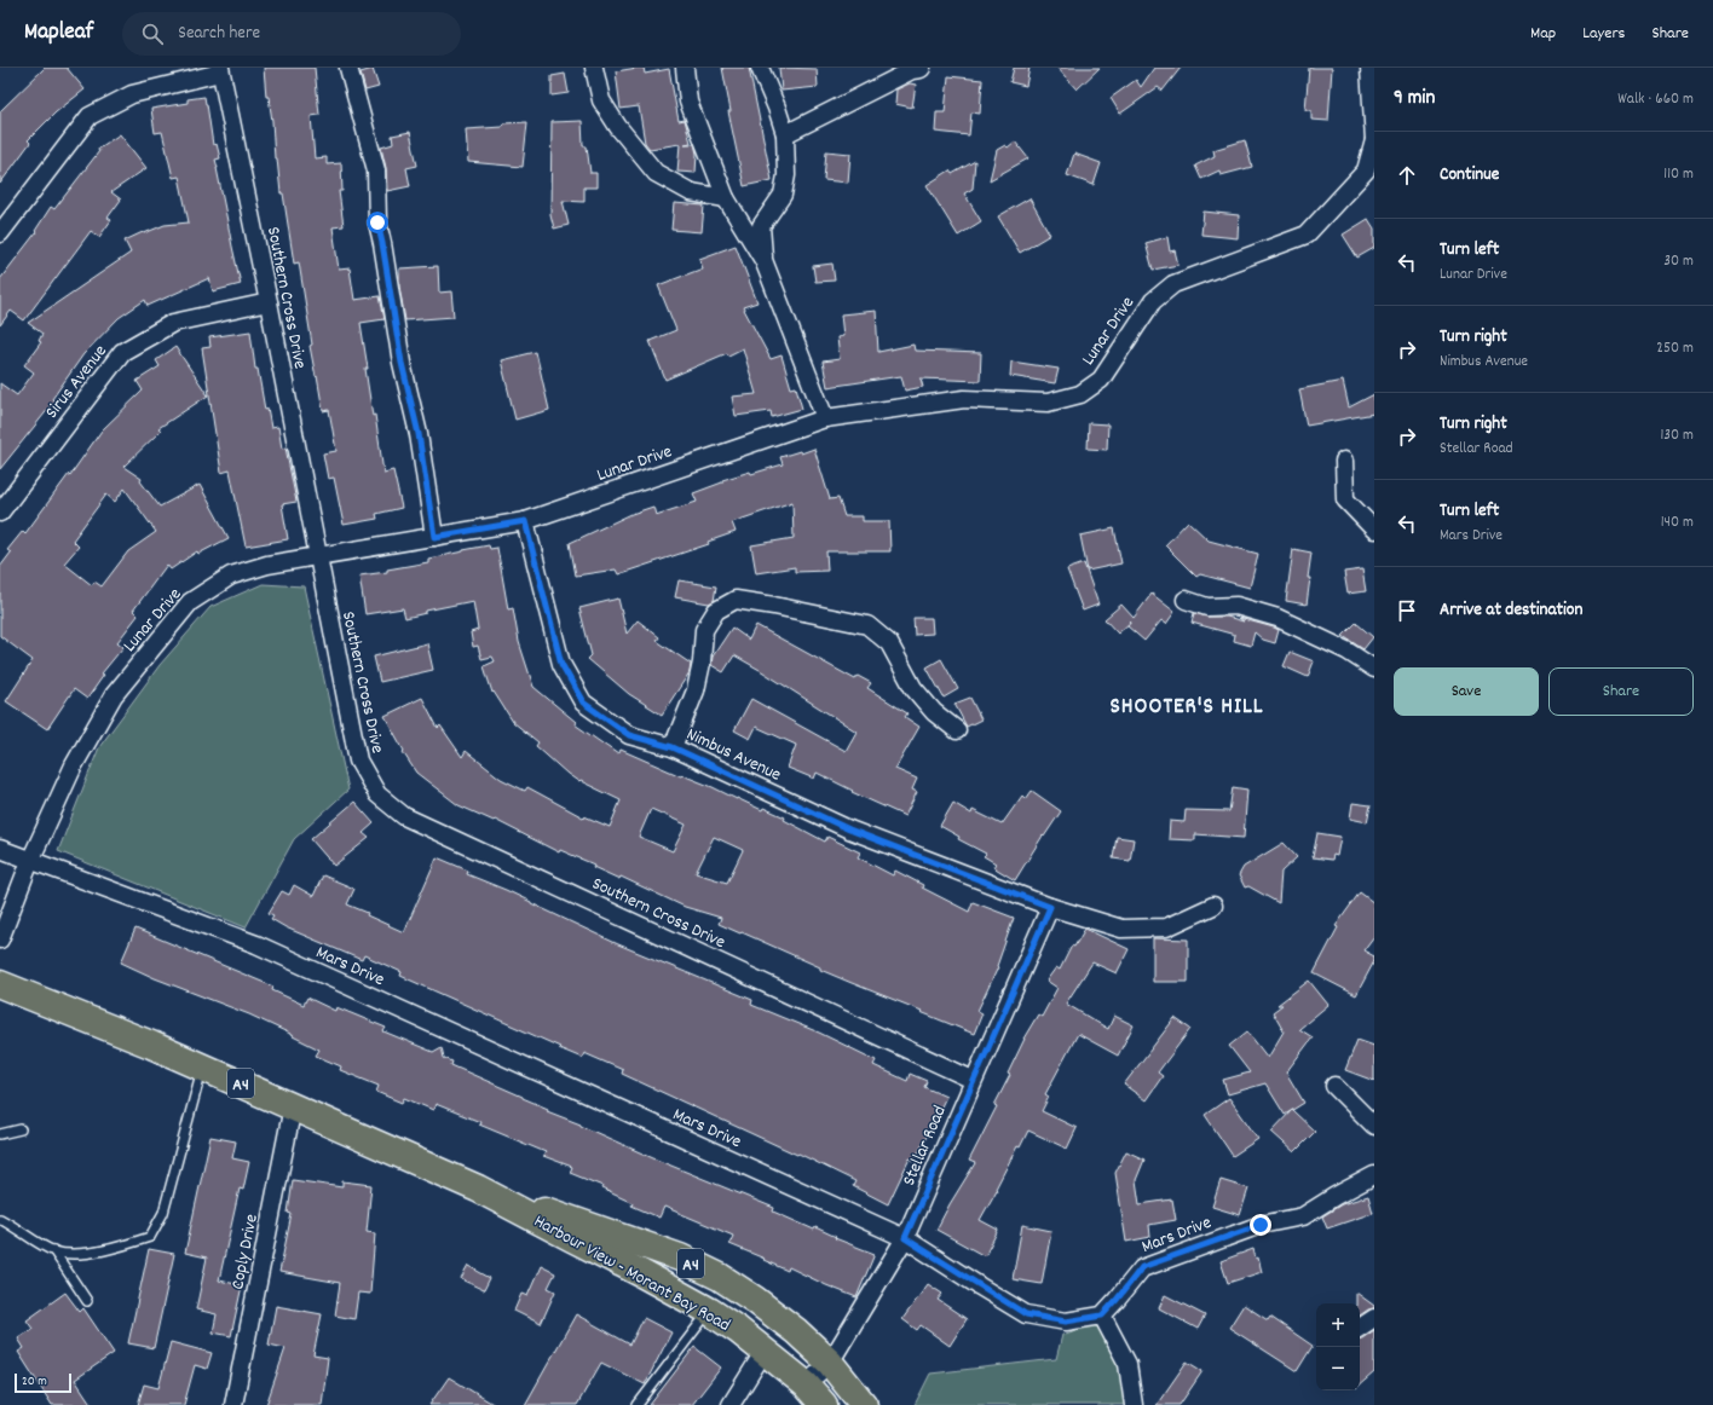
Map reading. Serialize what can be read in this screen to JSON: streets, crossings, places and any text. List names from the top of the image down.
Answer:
{
  "streets": {
    "highway": ["A4", "Harbour View - Morant Bay Road"],
    "street": [
      "Southern Cross Drive",
      "Lunar Drive",
      "Sirus Avenue",
      "Nimbus Avenue",
      "Mars Drive",
      "Stellar Road",
      "Coply Drive"
    ]
  },
  "crossings": [
    ["Southern Cross Drive", "Lunar Drive"],
    ["Southern Cross Drive", "Sirus Avenue"],
    ["Southern Cross Drive", "Stellar Road"],
    ["Lunar Drive", "Nimbus Avenue"],
    ["Lunar Drive", "Mars Drive"],
    ["Nimbus Avenue", "Stellar Road"],
    ["Mars Drive", "Stellar Road"],
    ["Stellar Road", "Harbour View - Morant Bay Road"],
    ["Coply Drive", "Harbour View - Morant Bay Road"]
  ],
  "districts": ["SHOOTER'S HILL"],
  "scale_bar": "20 m",
  "page": {
    "header": "Mapleaf",
    "search": "Search here",
    "nav": ["Map", "Layers", "Share"],
    "heading": ["9 min", "Walk · 660 m"],
    "list": [
      ["Continue", "110 m"],
      ["Turn left", "Lunar Drive", "30 m"],
      ["Turn right", "Nimbus Avenue", "250 m"],
      ["Turn right", "Stellar Road", "130 m"],
      ["Turn left", "Mars Drive", "140 m"],
      "Arrive at destination"
    ],
    "buttons": ["Save", "Share"],
    "map_buttons": ["+", "−"],
    "scale": "20 m"
  }
}
